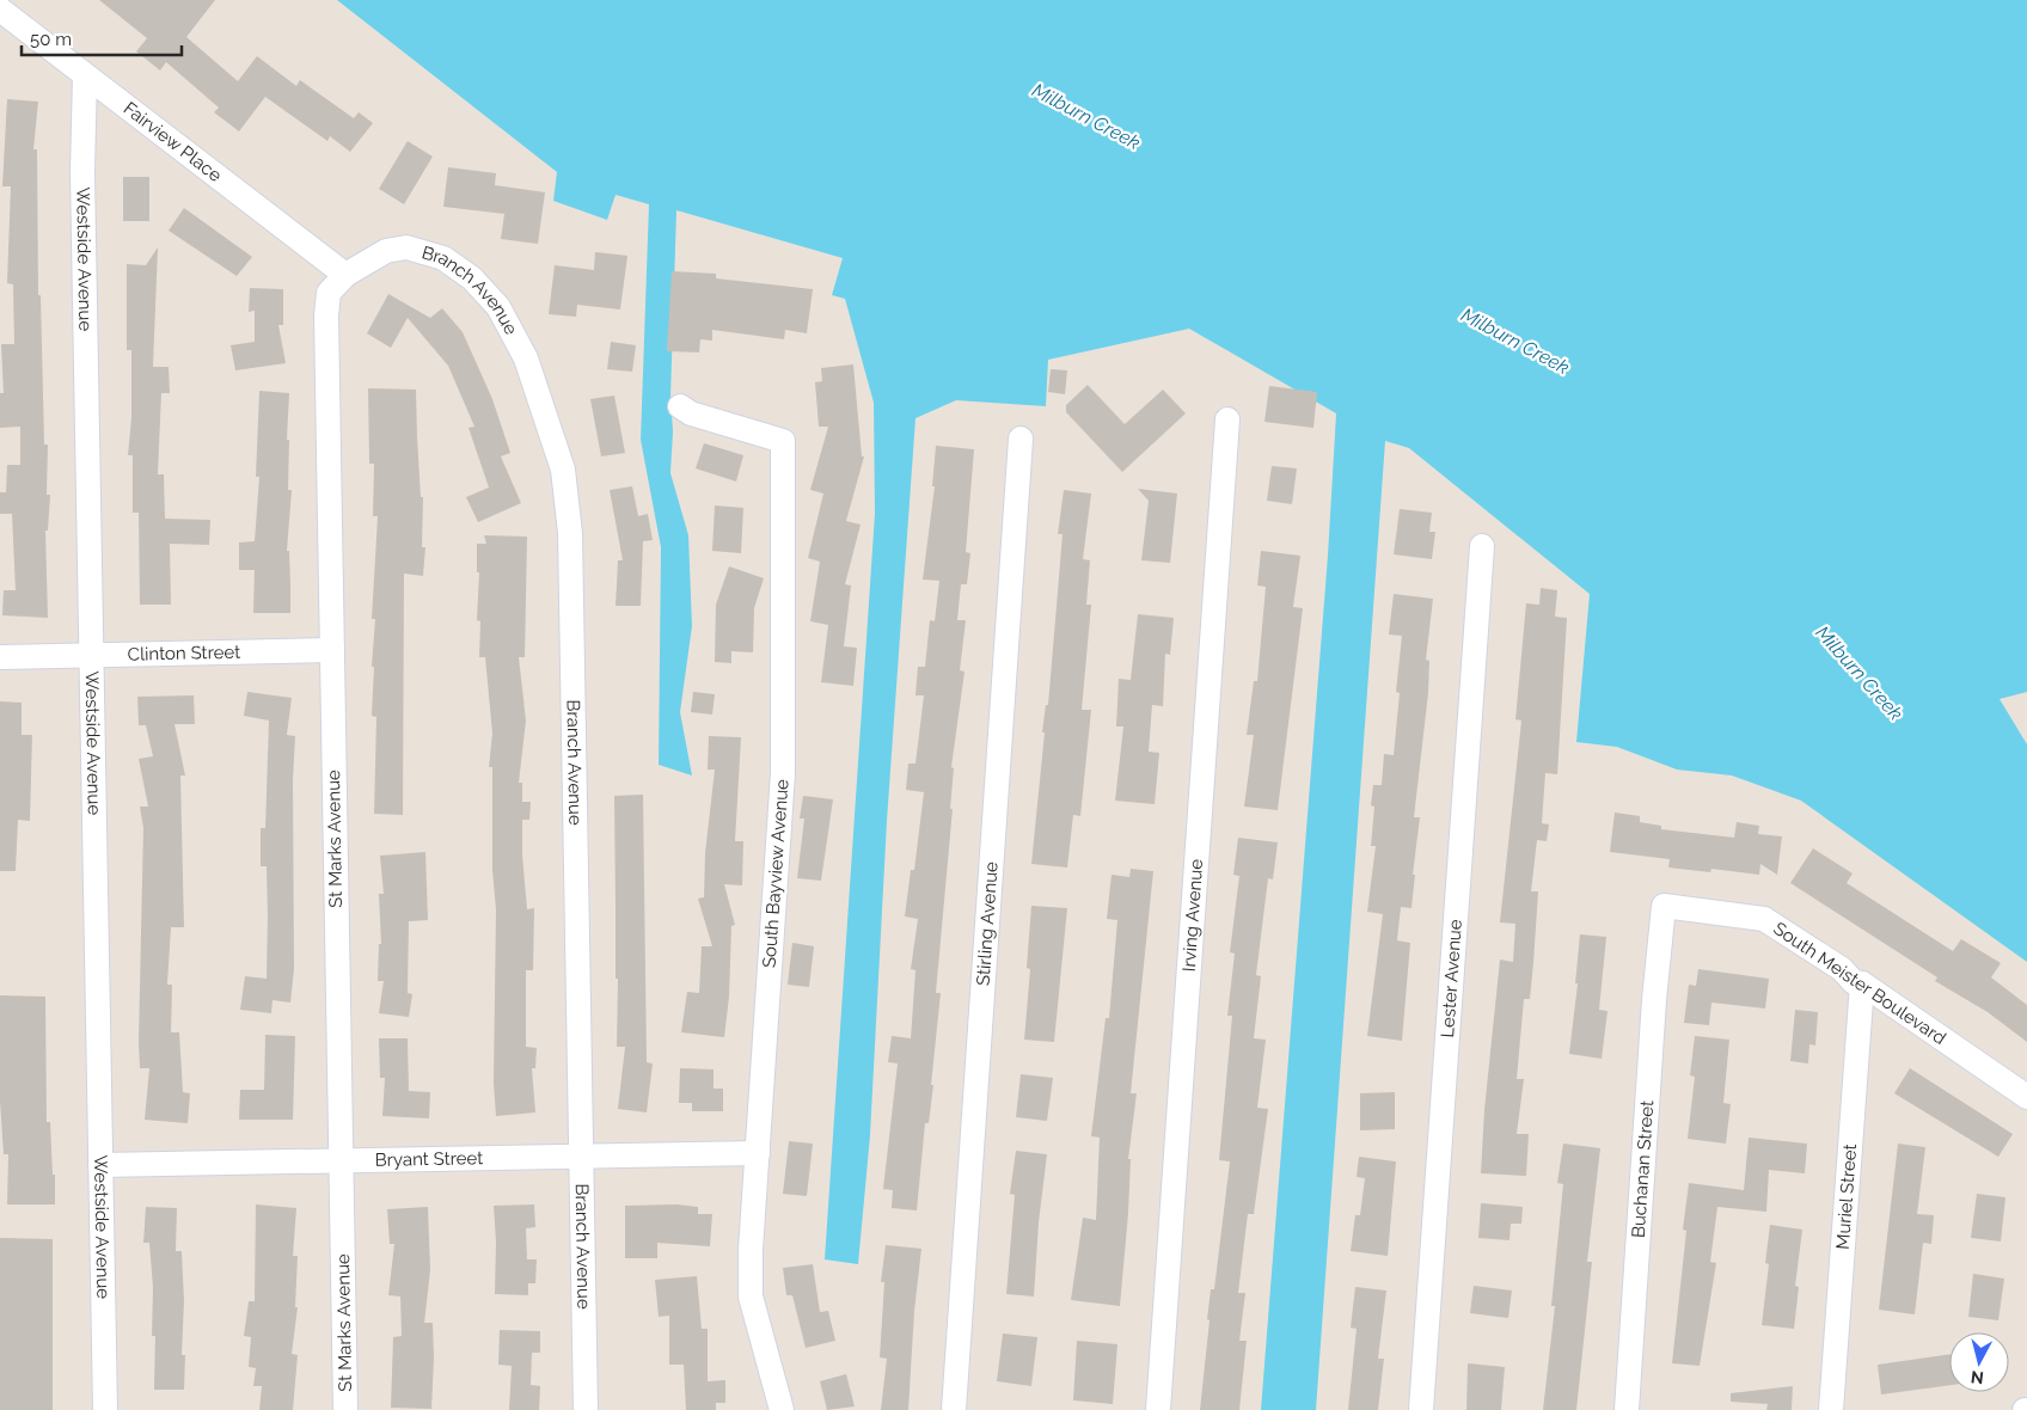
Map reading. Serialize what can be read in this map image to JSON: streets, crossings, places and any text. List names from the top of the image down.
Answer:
{
  "streets": {
    "street": [
      "Fairview Place",
      "Westside Avenue",
      "Branch Avenue",
      "Clinton Street",
      "St Marks Avenue",
      "South Bayview Avenue",
      "Irving Avenue",
      "Stirling Avenue",
      "Lester Avenue",
      "South Meister Boulevard",
      "Bryant Street",
      "Buchanan Street",
      "Muriel Street"
    ]
  },
  "crossings": [
    ["Fairview Place", "Westside Avenue"],
    ["Fairview Place", "Branch Avenue"],
    ["Fairview Place", "St Marks Avenue"],
    ["Westside Avenue", "Clinton Street"],
    ["Westside Avenue", "Bryant Street"],
    ["Branch Avenue", "St Marks Avenue"],
    ["Branch Avenue", "Bryant Street"],
    ["Clinton Street", "St Marks Avenue"],
    ["St Marks Avenue", "Bryant Street"],
    ["South Bayview Avenue", "Bryant Street"],
    ["South Meister Boulevard", "Buchanan Street"],
    ["South Meister Boulevard", "Muriel Street"]
  ],
  "water": ["Milburn Creek"],
  "scale_bar": "50 m",
  "north": "bottom"
}
